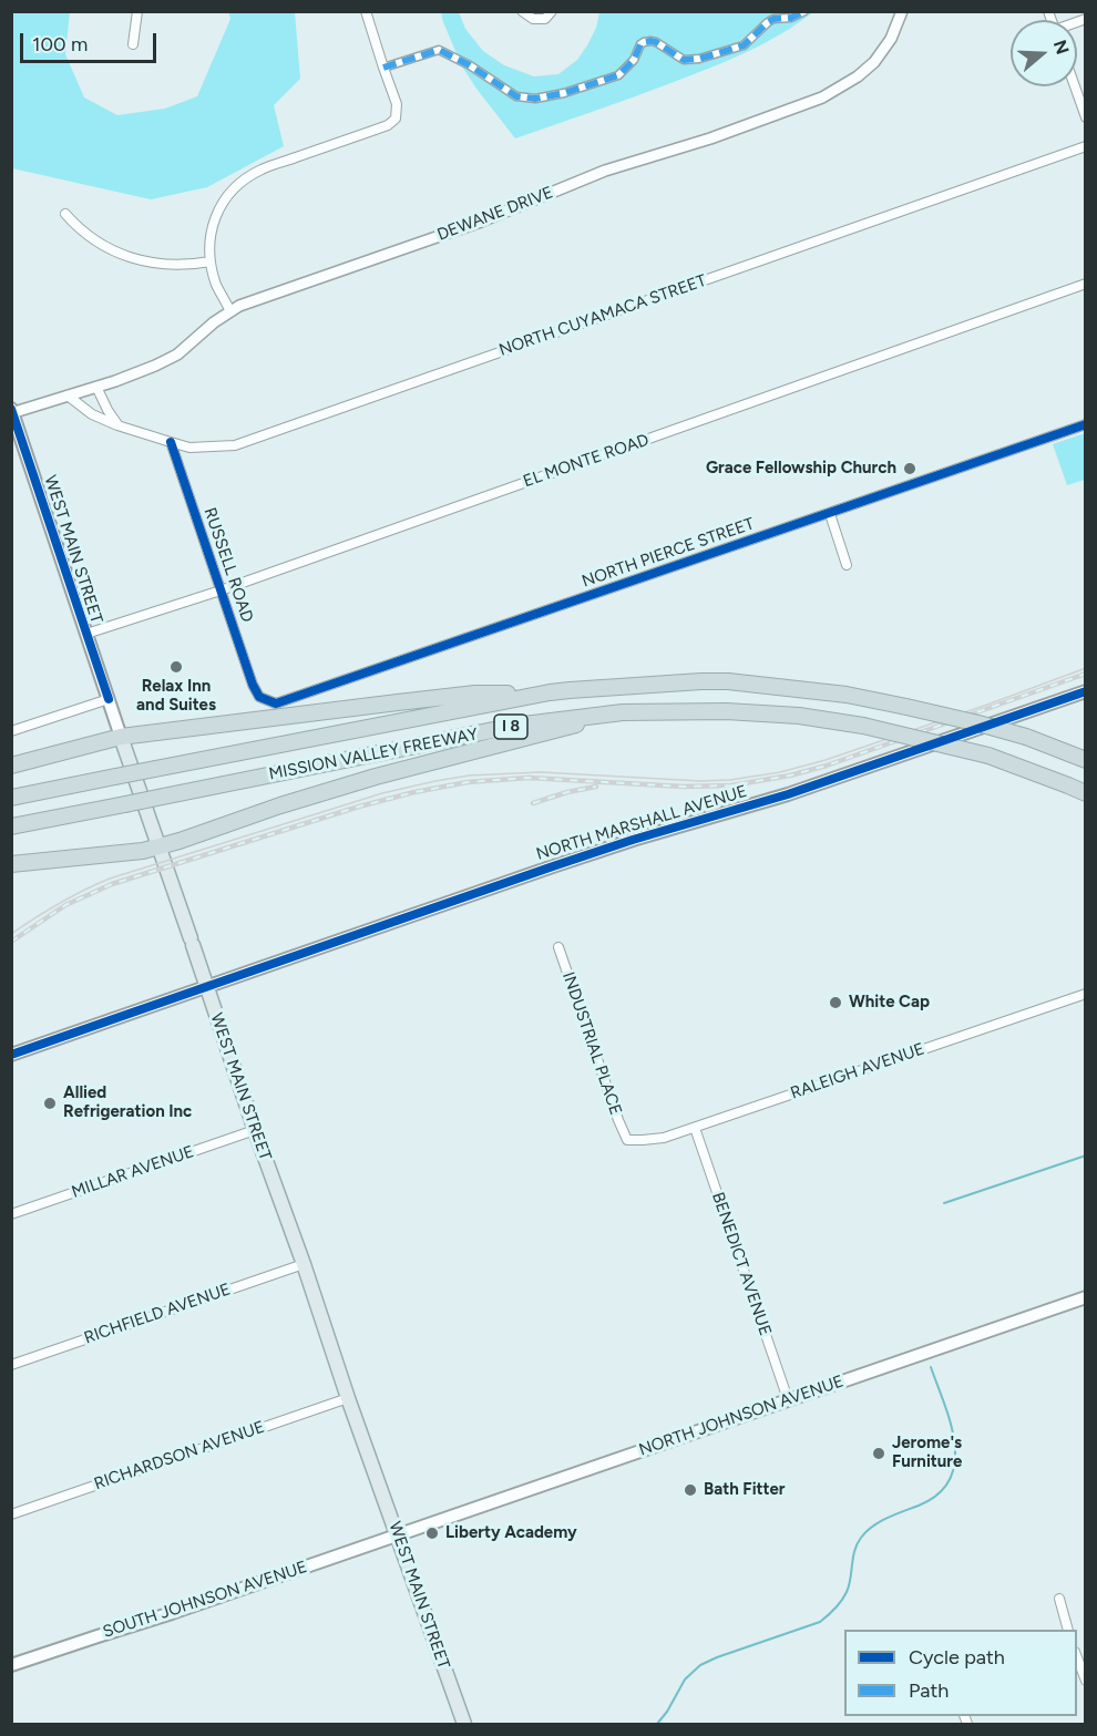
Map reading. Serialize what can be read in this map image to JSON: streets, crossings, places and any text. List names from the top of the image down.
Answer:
{
  "streets": {
    "highway": ["I 8", "MISSION VALLEY FREEWAY"],
    "main road": [
      "WEST MAIN STREET",
      "NORTH MARSHALL AVENUE",
      "NORTH JOHNSON AVENUE",
      "SOUTH JOHNSON AVENUE"
    ],
    "street": [
      "DEWANE DRIVE",
      "NORTH CUYAMACA STREET",
      "EL MONTE ROAD",
      "NORTH PIERCE STREET",
      "RUSSELL ROAD",
      "INDUSTRIAL PLACE",
      "RALEIGH AVENUE",
      "MILLAR AVENUE",
      "BENEDICT AVENUE",
      "RICHFIELD AVENUE",
      "RICHARDSON AVENUE"
    ]
  },
  "crossings": [
    ["DEWANE DRIVE", "NORTH CUYAMACA STREET"],
    ["NORTH CUYAMACA STREET", "RUSSELL ROAD"],
    ["EL MONTE ROAD", "WEST MAIN STREET"],
    ["EL MONTE ROAD", "RUSSELL ROAD"],
    ["WEST MAIN STREET", "NORTH MARSHALL AVENUE"],
    ["WEST MAIN STREET", "MILLAR AVENUE"],
    ["WEST MAIN STREET", "RICHFIELD AVENUE"],
    ["WEST MAIN STREET", "NORTH JOHNSON AVENUE"],
    ["WEST MAIN STREET", "RICHARDSON AVENUE"],
    ["WEST MAIN STREET", "SOUTH JOHNSON AVENUE"],
    ["NORTH PIERCE STREET", "RUSSELL ROAD"],
    ["INDUSTRIAL PLACE", "RALEIGH AVENUE"],
    ["RALEIGH AVENUE", "BENEDICT AVENUE"],
    ["BENEDICT AVENUE", "NORTH JOHNSON AVENUE"],
    ["NORTH JOHNSON AVENUE", "SOUTH JOHNSON AVENUE"]
  ],
  "places": [
    "Grace Fellowship Church",
    "Relax Inn and Suites",
    "White Cap",
    "Allied Refrigeration Inc",
    "Jerome's Furniture",
    "Bath Fitter",
    "Liberty Academy"
  ],
  "legend": ["Cycle path", "Path"],
  "scale_bar": "100 m",
  "north": "right"
}
